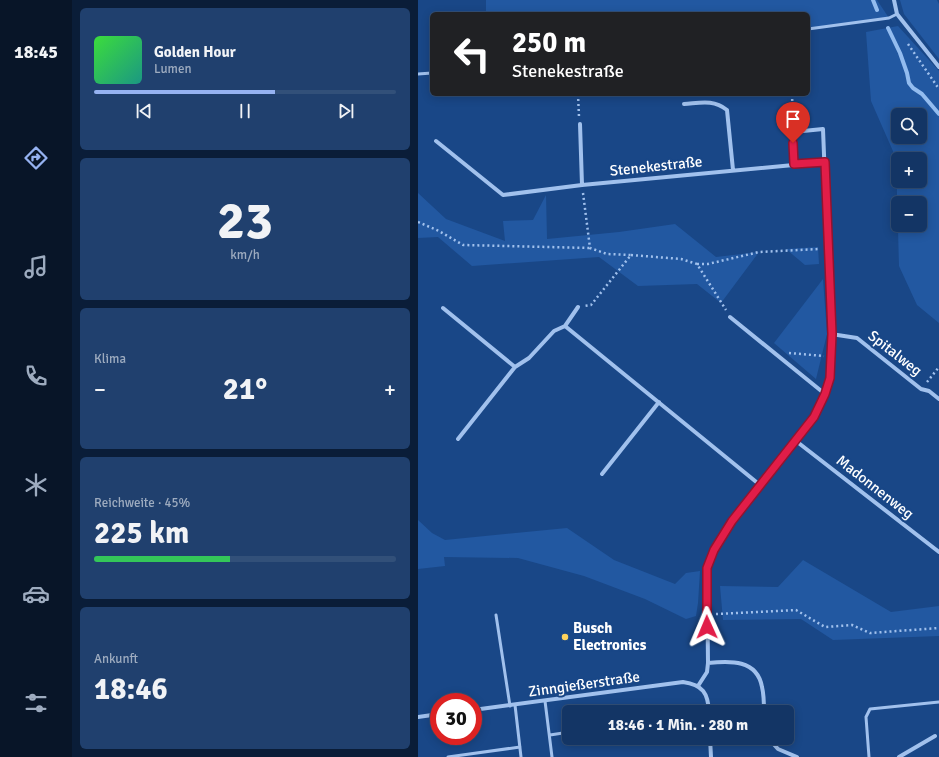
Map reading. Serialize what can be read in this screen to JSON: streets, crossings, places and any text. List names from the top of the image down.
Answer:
{
  "streets": {
    "street": [
      "Stenekestraße",
      "Spitalweg",
      "Madonnenweg",
      "Zinngießerstraße"
    ]
  },
  "places": ["Busch Electronics"],
  "page": {
    "tabs": "18:45",
    "turn": ["250 m", "Stenekestraße"],
    "song": ["Golden Hour", "Lumen"],
    "map_buttons": ["+", "−"],
    "tile": [
      ["23", "km/h"],
      "Klima",
      ["Reichweite · 45%", "225 km"],
      ["Ankunft", "18:46"]
    ],
    "heat": ["−", "21°", "+"],
    "limit": "30",
    "trip": "18:46 · 1 Min. · 280 m"
  }
}
